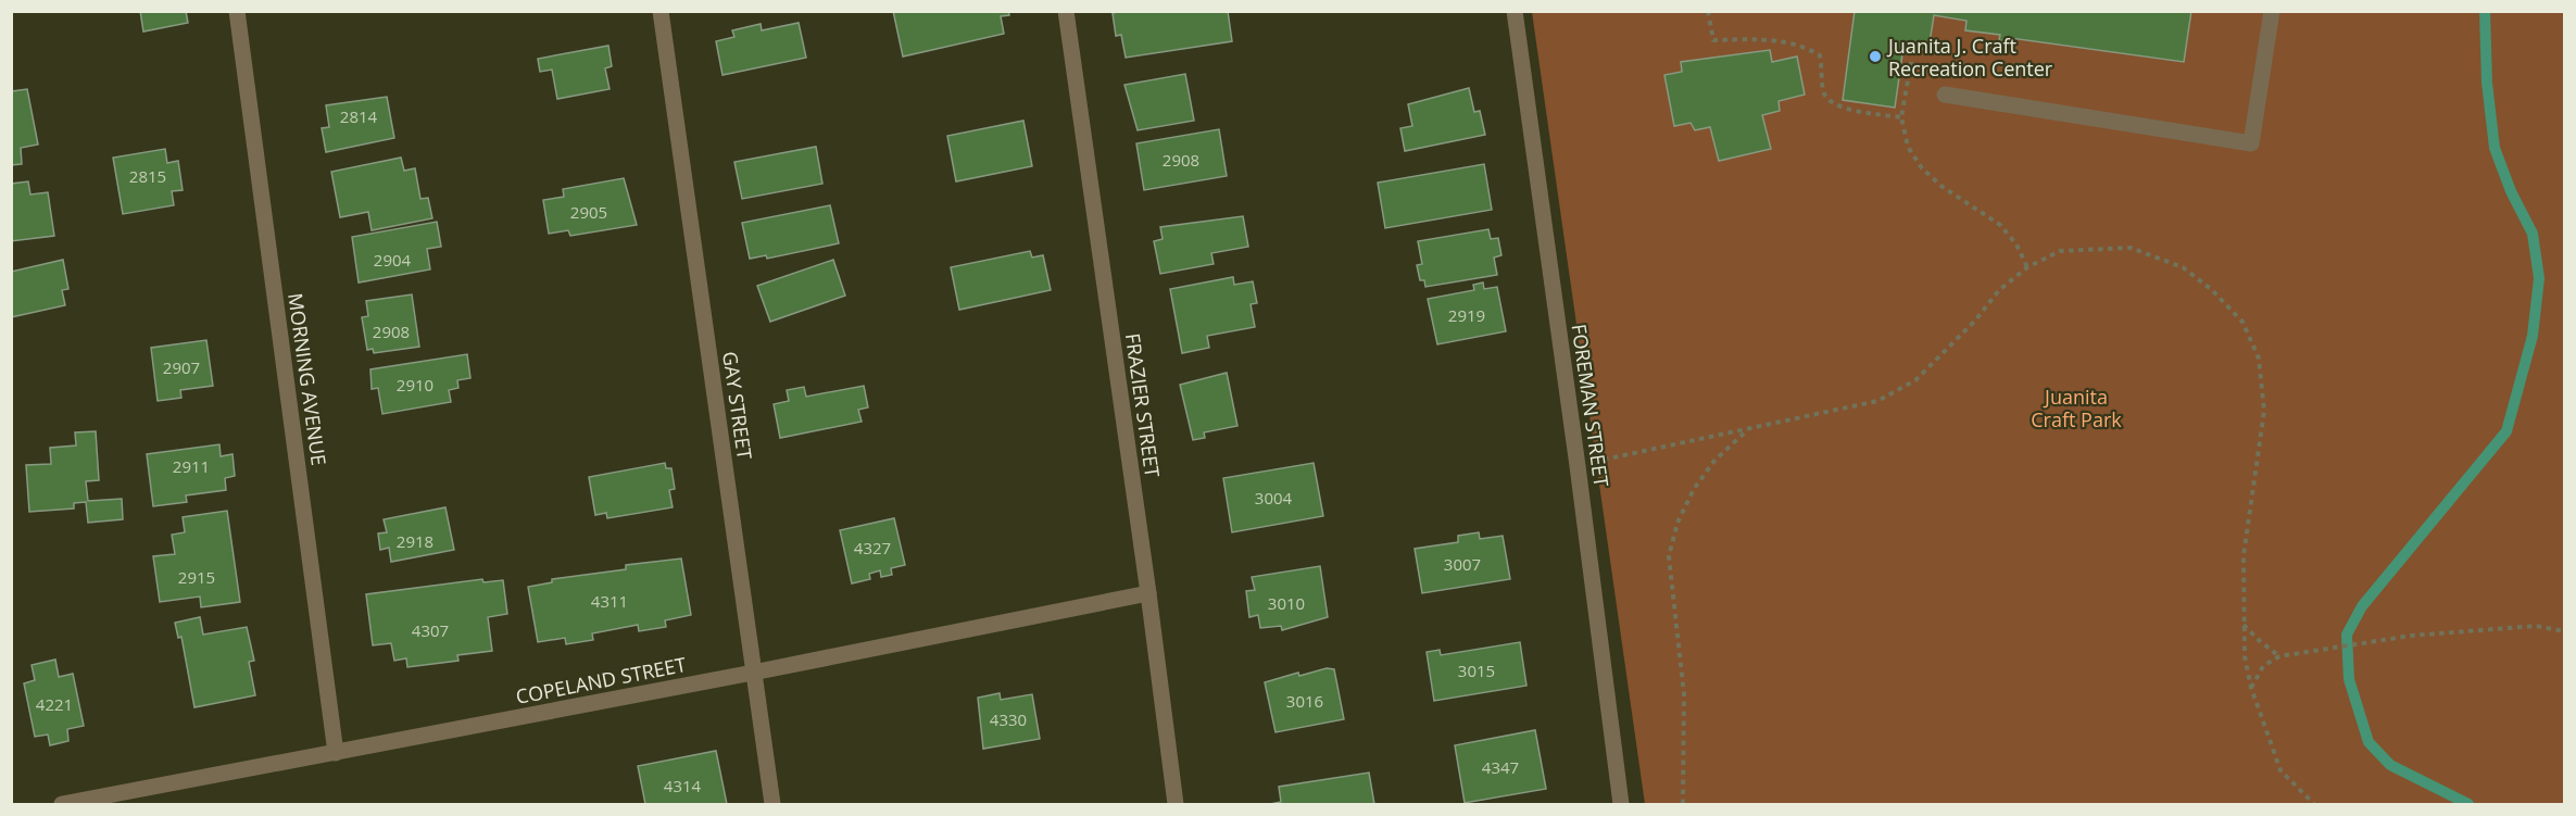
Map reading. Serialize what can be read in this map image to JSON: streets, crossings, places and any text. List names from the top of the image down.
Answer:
{
  "streets": {
    "street": [
      "MORNING AVENUE",
      "GAY STREET",
      "FRAZIER STREET",
      "FOREMAN STREET",
      "COPELAND STREET"
    ]
  },
  "crossings": [
    ["MORNING AVENUE", "COPELAND STREET"],
    ["GAY STREET", "COPELAND STREET"],
    ["FRAZIER STREET", "COPELAND STREET"]
  ],
  "parks": ["Juanita Craft Park"],
  "places": ["Juanita J. Craft Recreation Center"],
  "house_numbers": [
    "2814",
    "2908",
    "2815",
    "2905",
    "2904",
    "2919",
    "2908",
    "2907",
    "2910",
    "2911",
    "3004",
    "2918",
    "4327",
    "3007",
    "2915",
    "4311",
    "3010",
    "4307",
    "3015",
    "3016",
    "4221",
    "4330",
    "4347",
    "4314"
  ]
}
